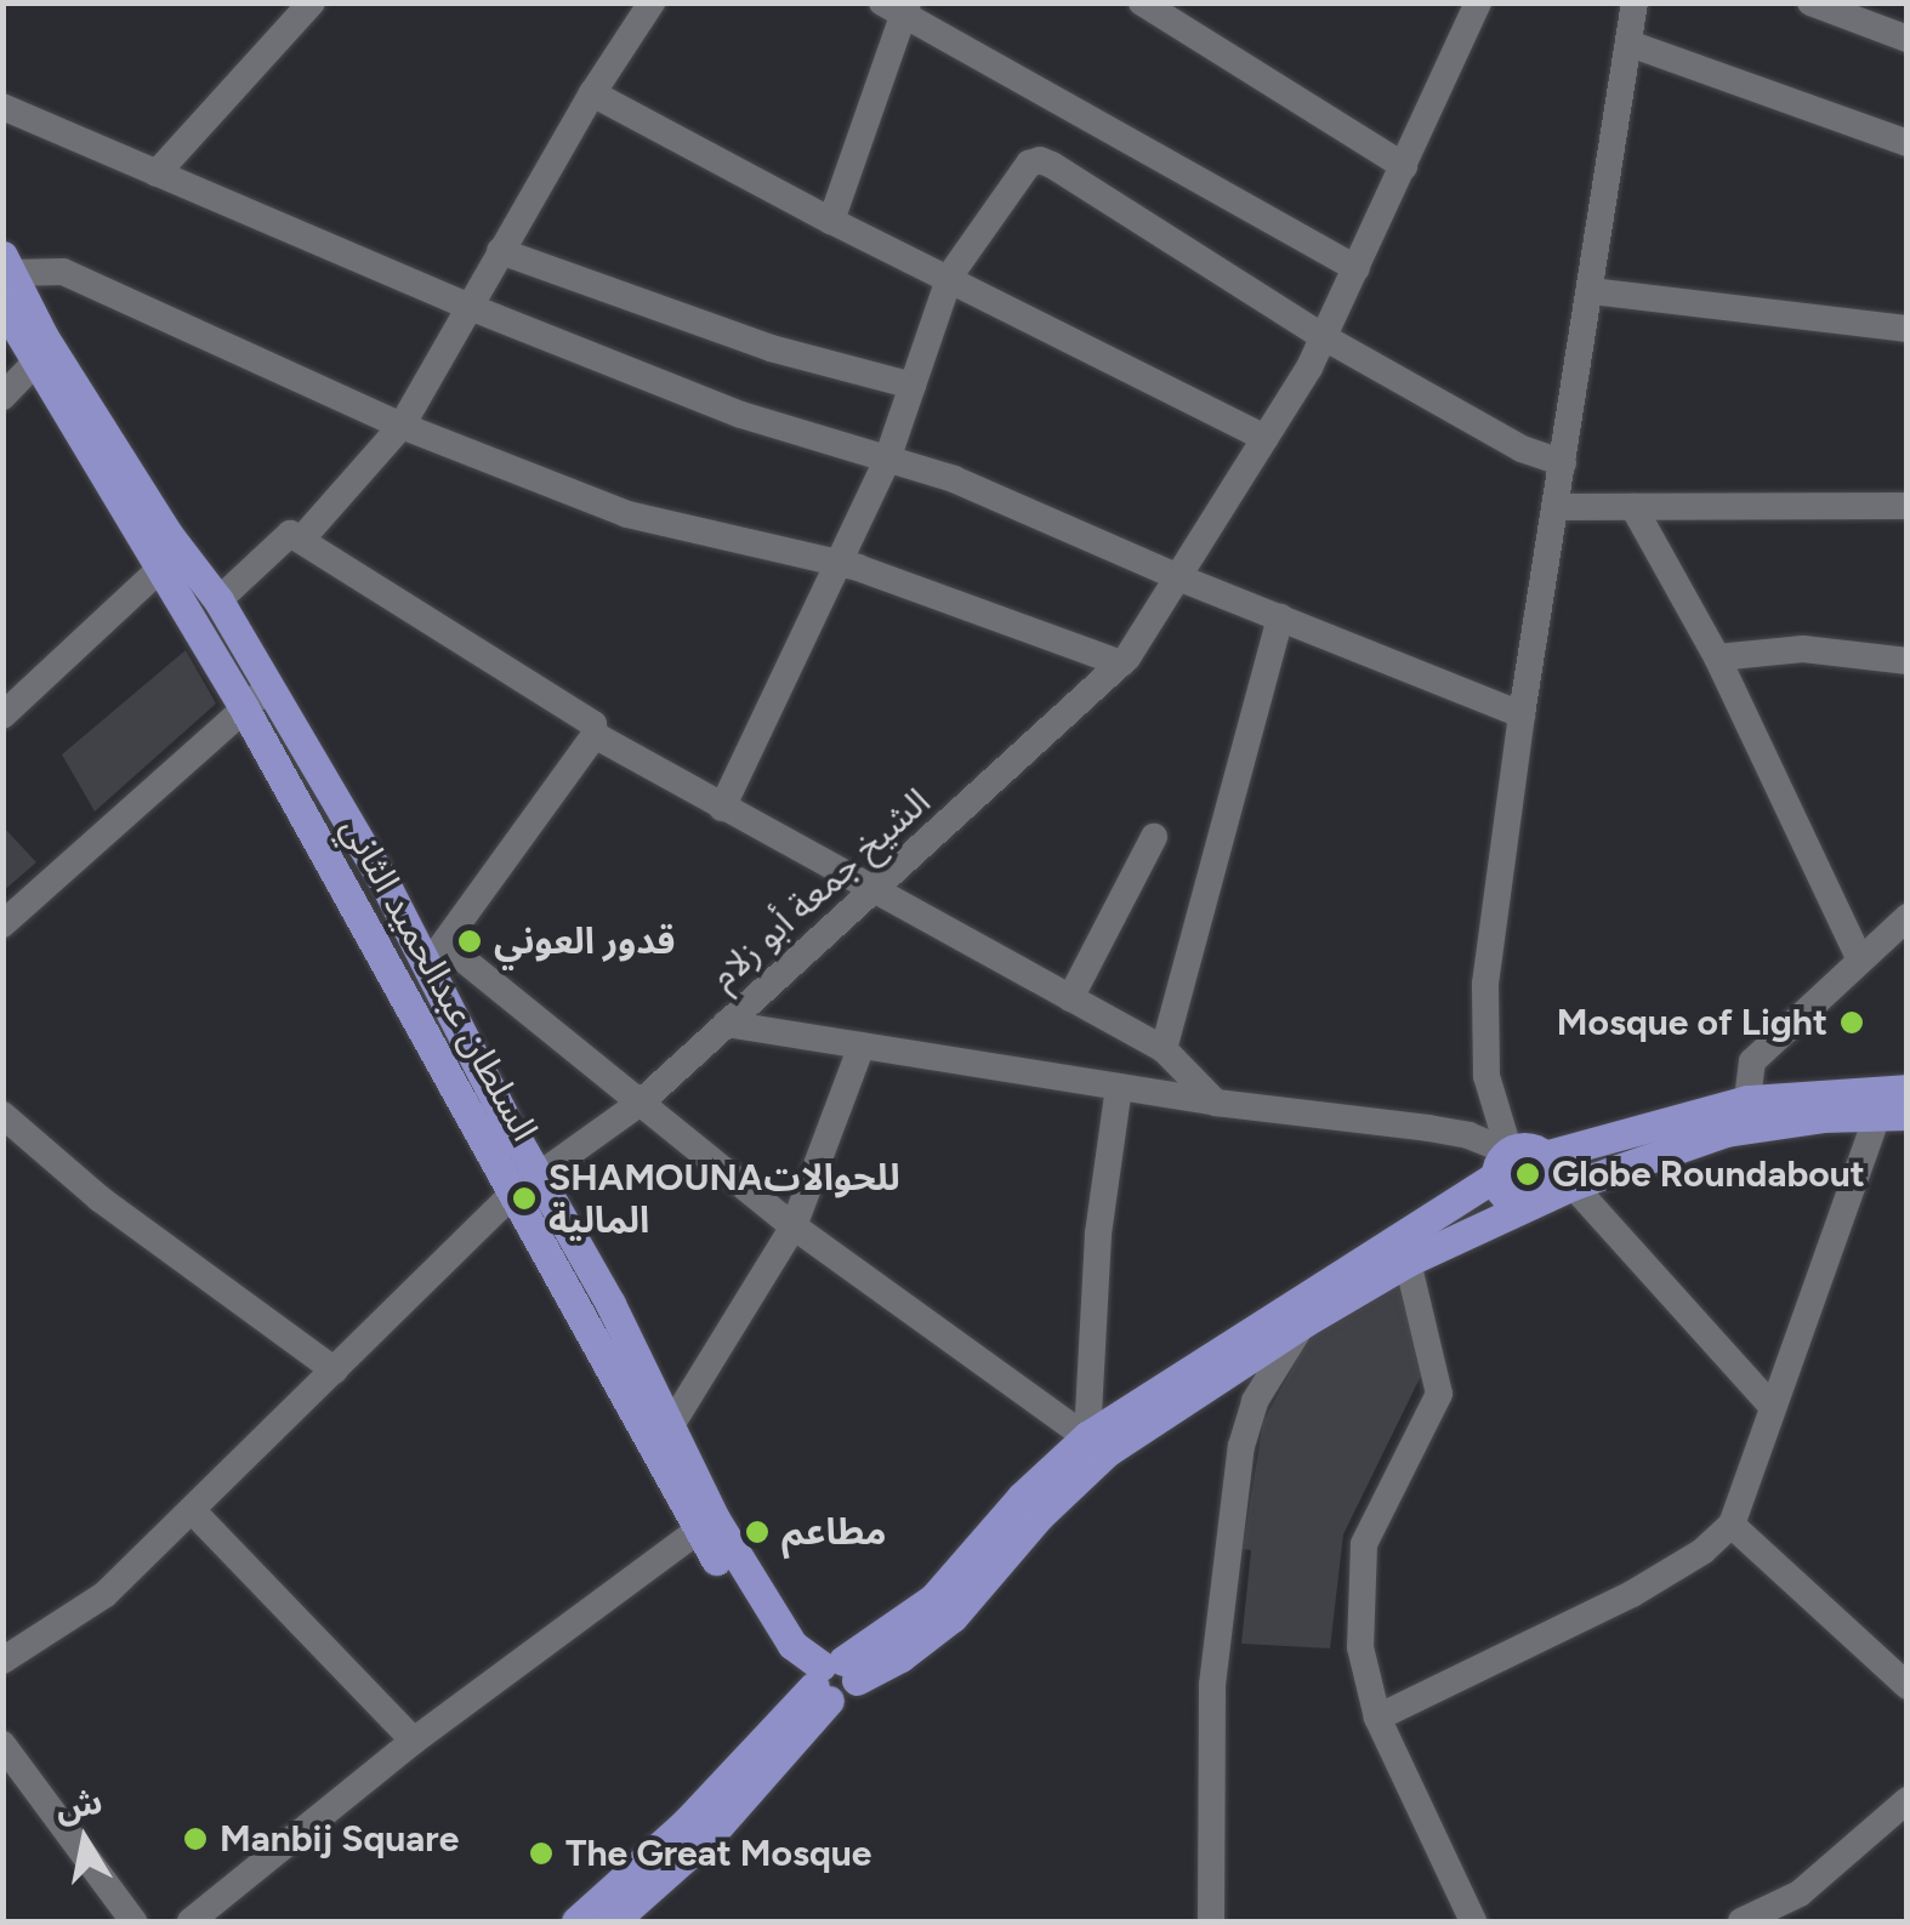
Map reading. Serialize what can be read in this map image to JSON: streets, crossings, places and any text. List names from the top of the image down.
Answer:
{
  "streets": {
    "main road": ["السلطان عبدالحميد الثاني"],
    "street": ["الشيخ جمعة أبو زلام"]
  },
  "crossings": [
    ["الشيخ جمعة أبو زلام", "السلطان عبدالحميد الثاني"]
  ],
  "places": [
    "قدور العوني",
    "Mosque of Light",
    "Globe Roundabout",
    "SHAMOUNAللحوالات المالية",
    "مطاعم",
    "Manbij Square",
    "The Great Mosque"
  ],
  "north": "top"
}
